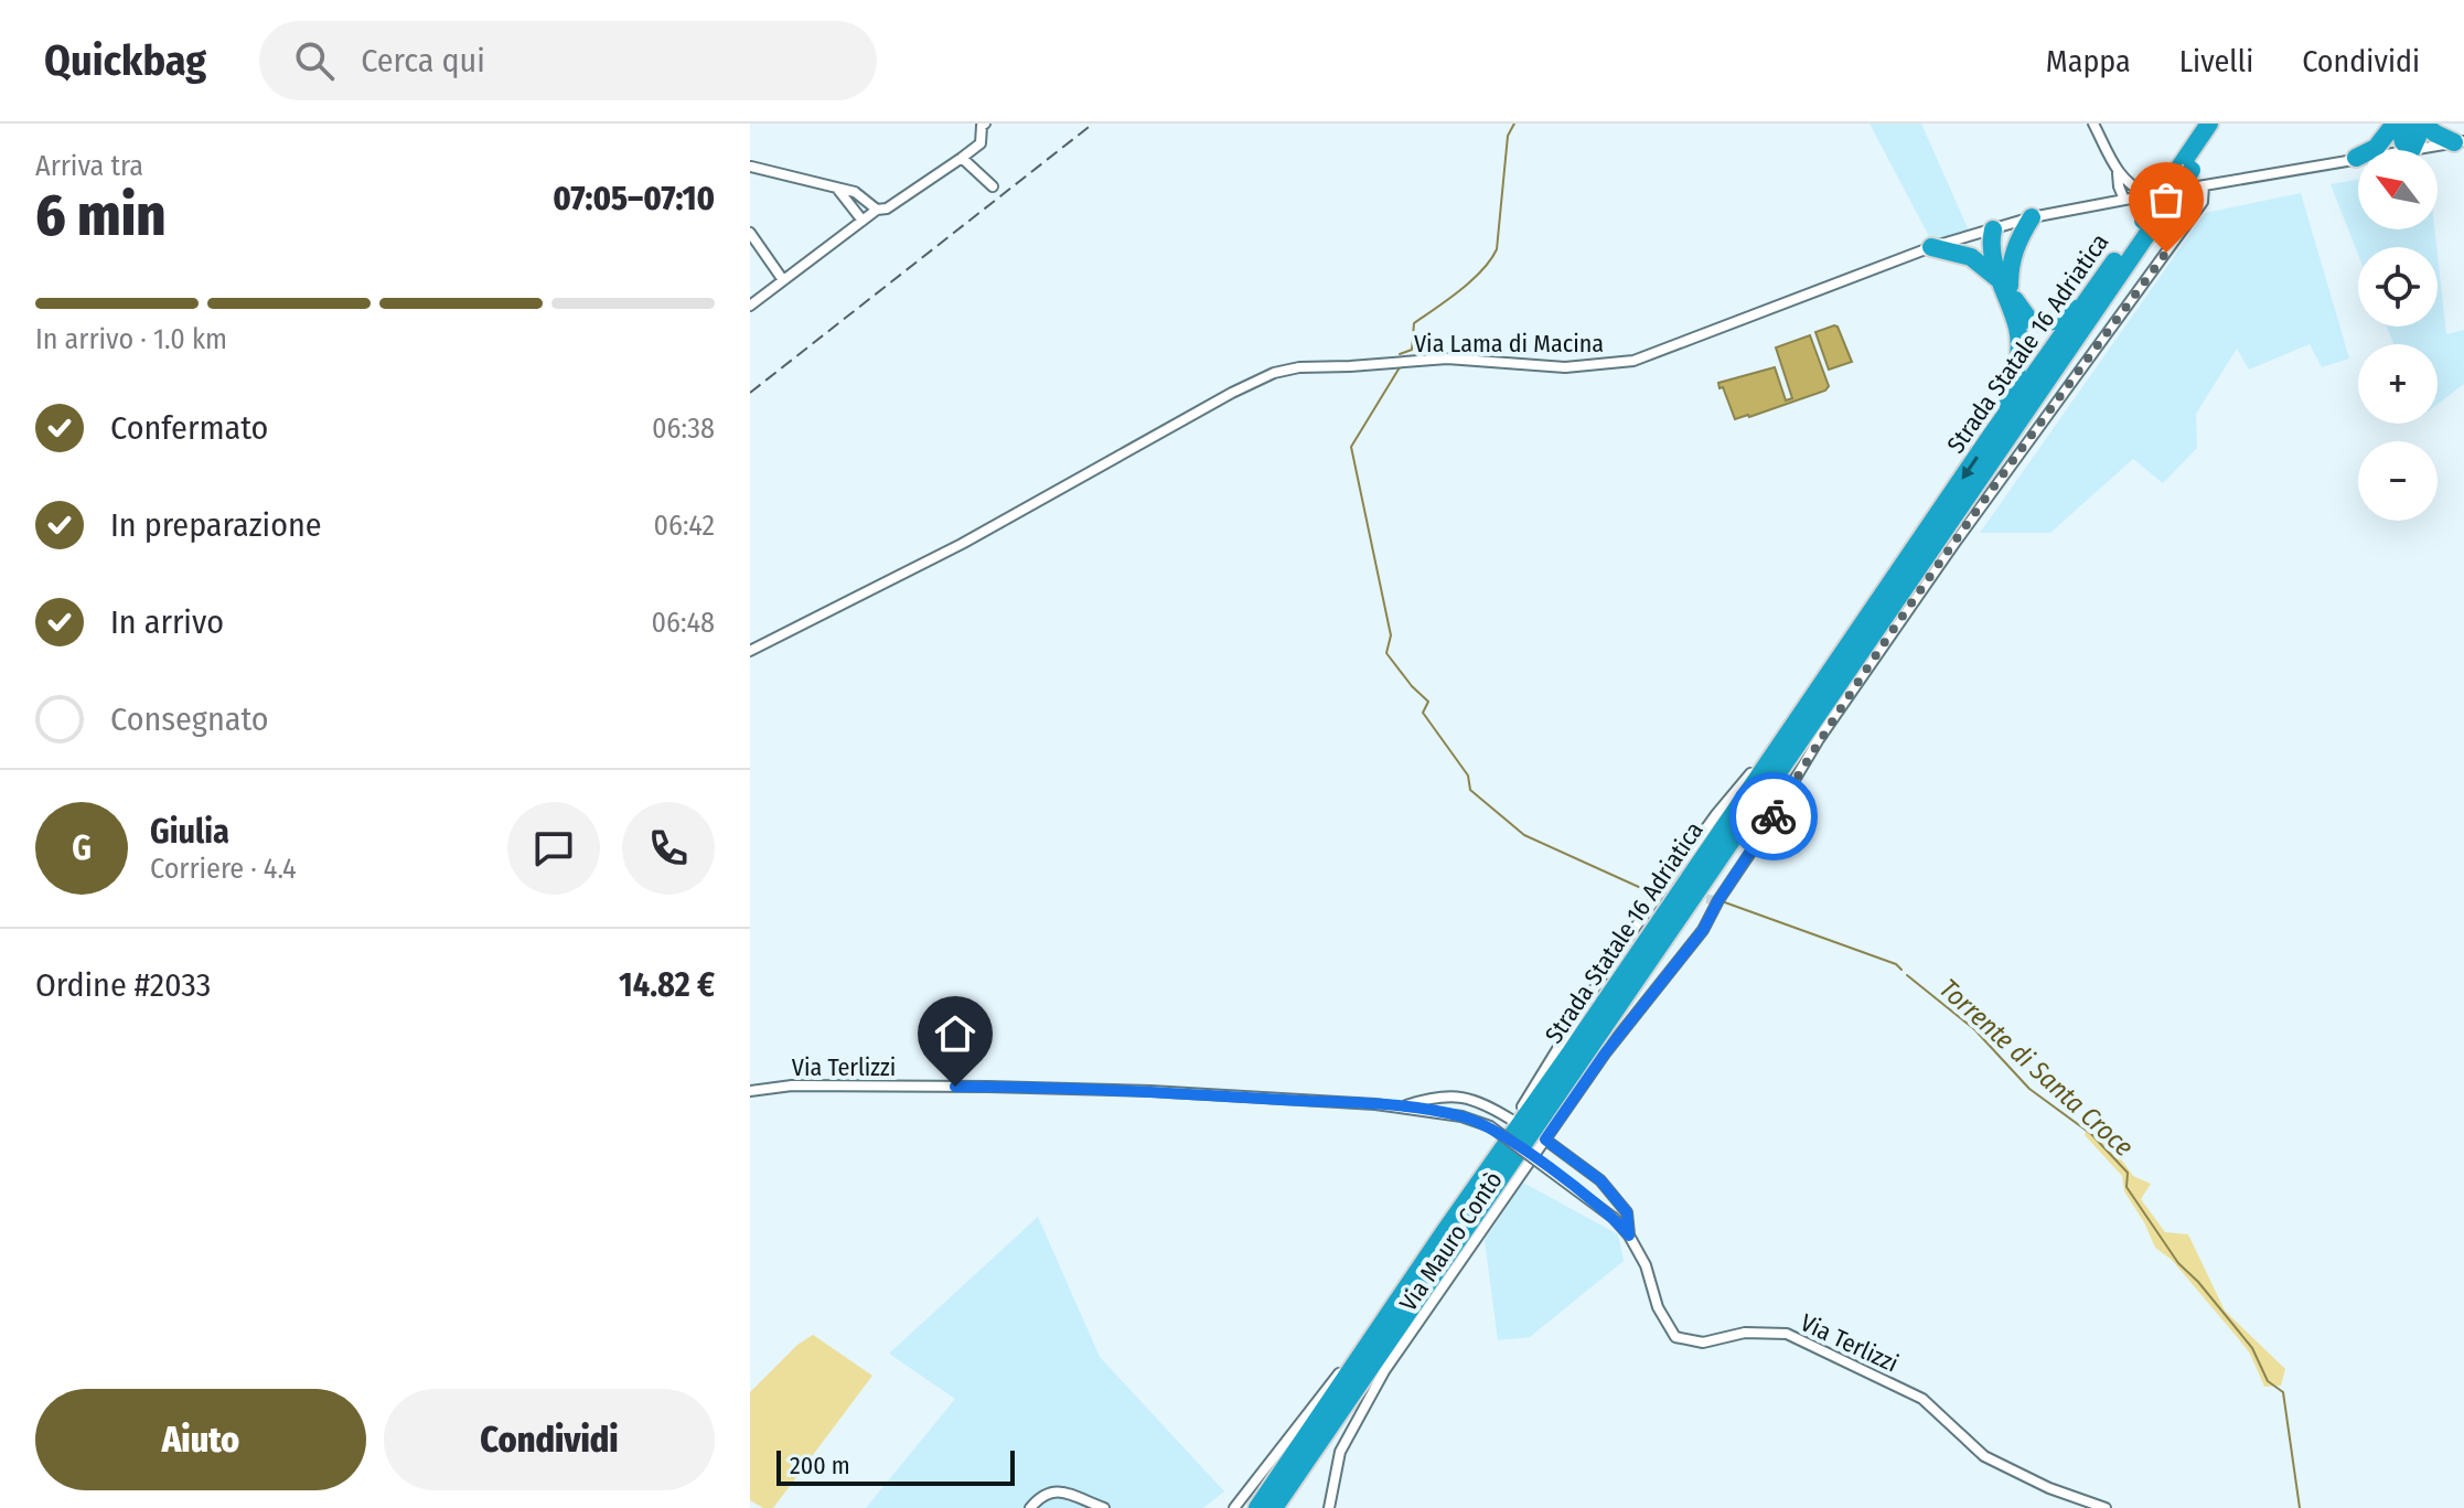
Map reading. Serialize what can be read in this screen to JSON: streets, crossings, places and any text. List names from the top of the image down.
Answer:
{
  "streets": {
    "highway": ["Strada Statale 16 Adriatica"],
    "street": ["Via Lama di Macina", "Via Terlizzi", "Via Mauro Contò"]
  },
  "crossings": [
    ["Via Lama di Macina", "Via Mauro Contò"]
  ],
  "water": ["Torrente di Santa Croce"],
  "scale_bar": "200 m",
  "north": "top left",
  "page": {
    "header": "Quickbag",
    "search": "Cerca qui",
    "nav": ["Mappa", "Livelli", "Condividi"],
    "heading": ["6 min", "Arriva tra", "07:05–07:10"],
    "panel": [
      "Giulia",
      "Corriere · 4.4",
      "Ordine #2033",
      "14.82 €"
    ],
    "map_buttons": ["+", "−"],
    "bar": "In arrivo · 1.0 km",
    "list": [
      ["Confermato", "06:38"],
      ["In preparazione", "06:42"],
      ["In arrivo", "06:48"],
      "Consegnato"
    ],
    "round": "G",
    "buttons": ["Aiuto", "Condividi"],
    "scale": "200 m"
  }
}
